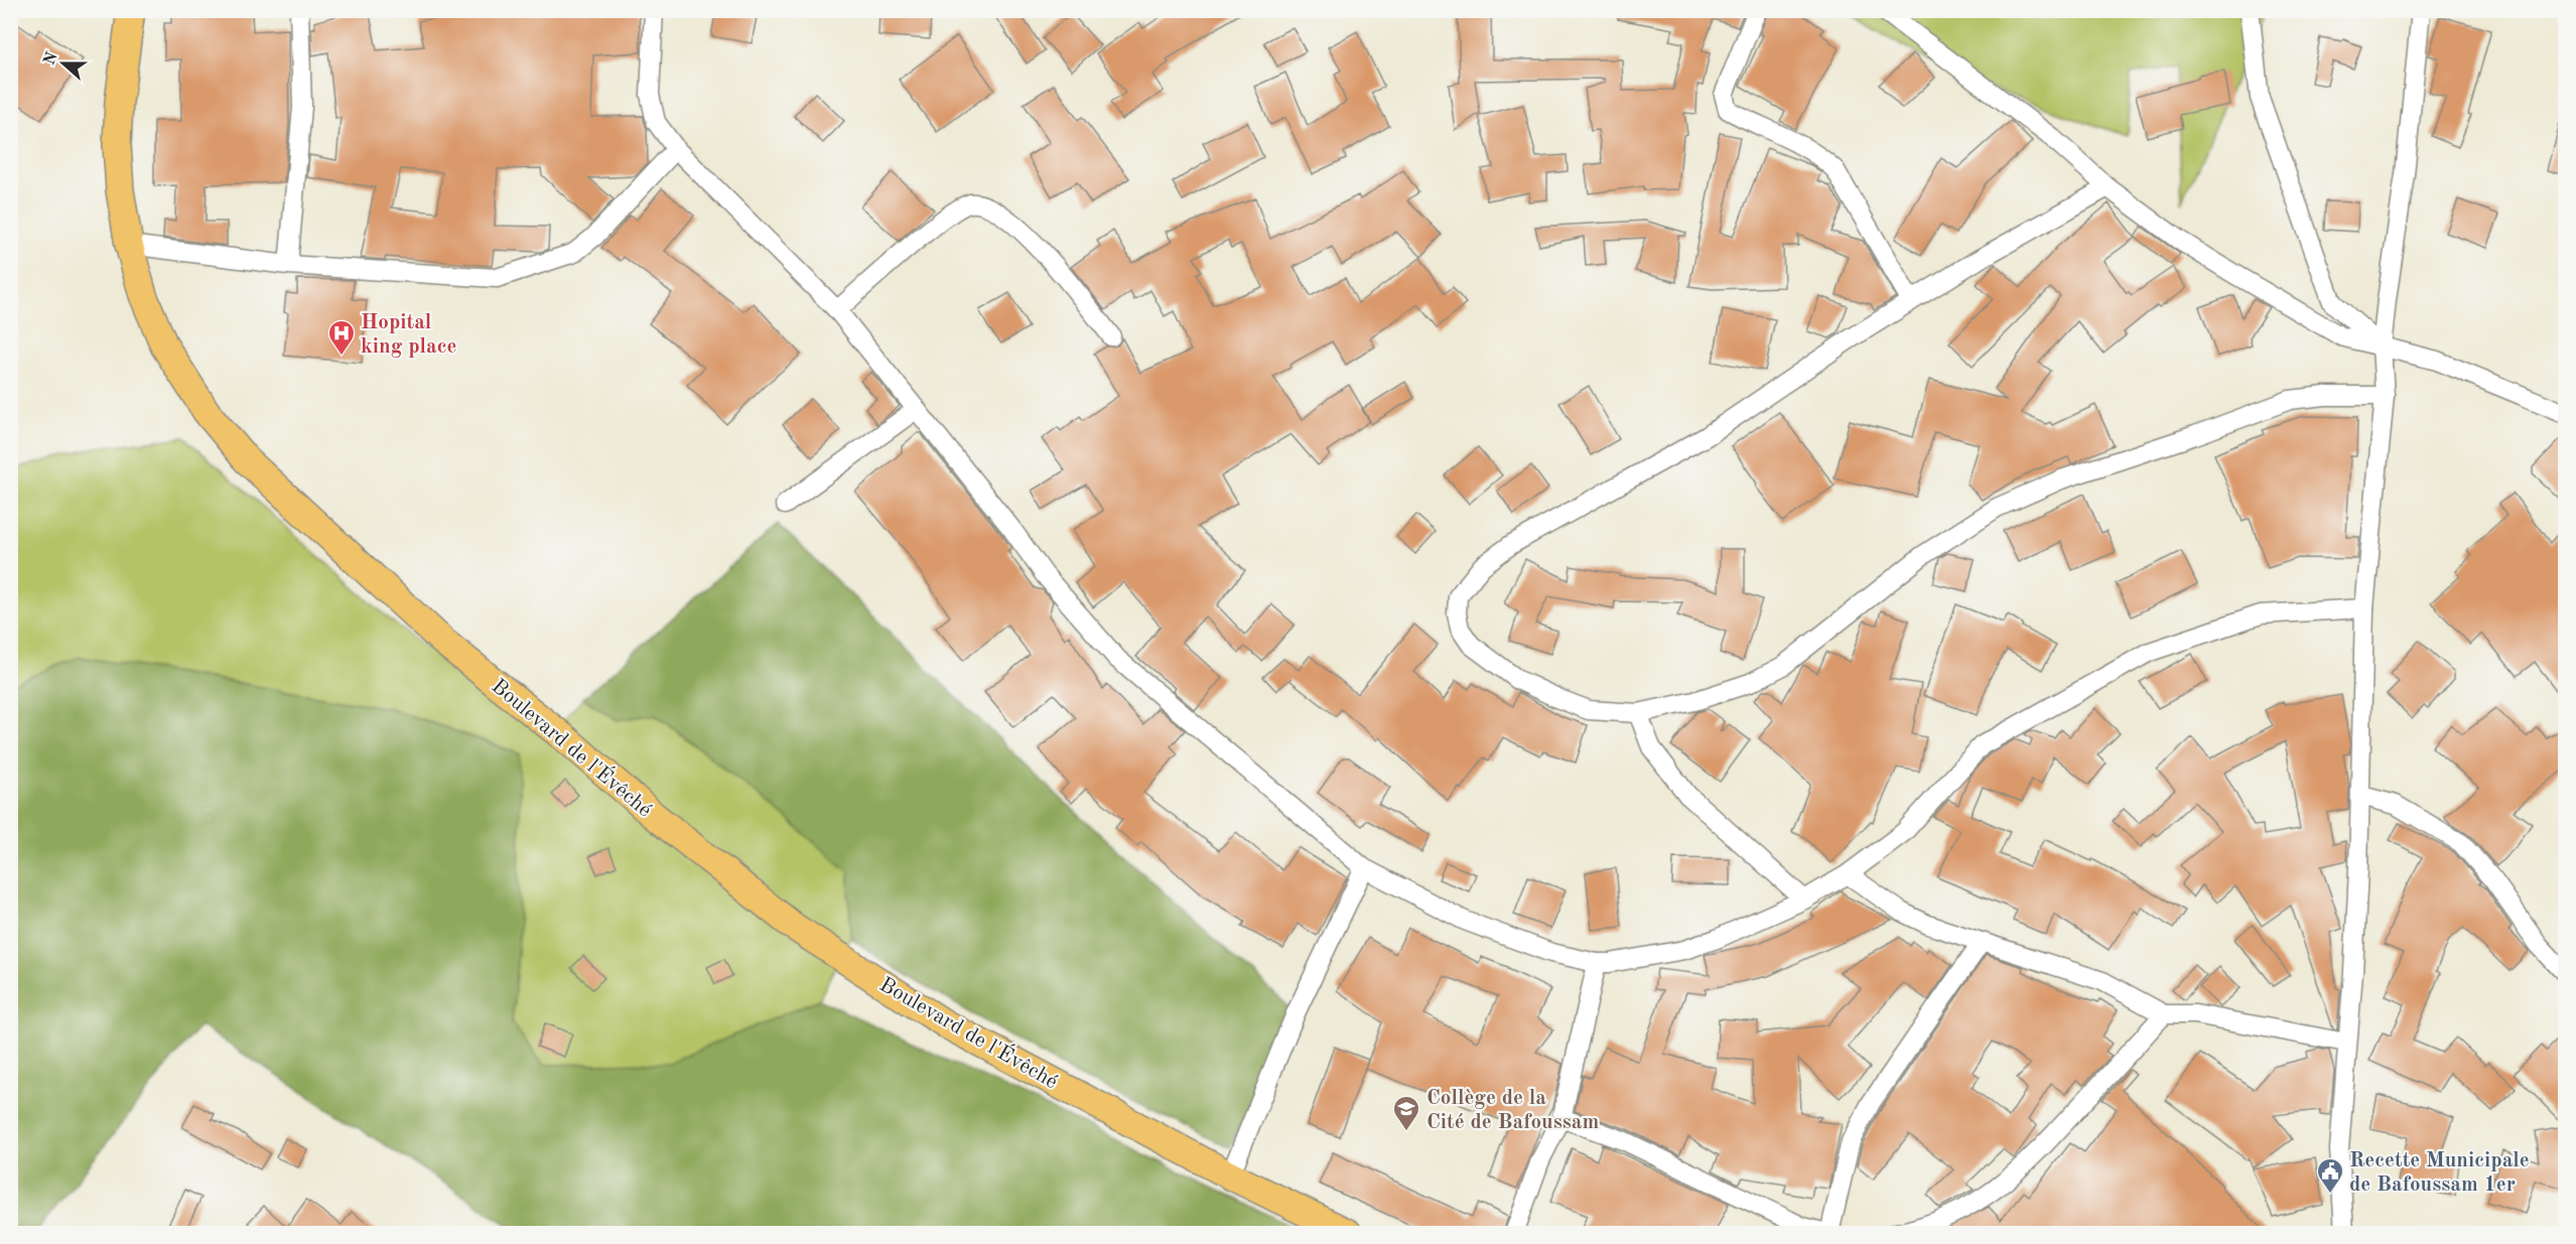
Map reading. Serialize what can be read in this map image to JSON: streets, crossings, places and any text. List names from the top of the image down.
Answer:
{
  "streets": {
    "main road": ["Boulevard de l'Évêché"]
  },
  "places": {
    "hospital": ["Hopital king place"],
    "school or university": ["Collège de la Cité de Bafoussam"],
    "public building": ["Recette Municipale de Bafoussam 1er"]
  },
  "north": "left"
}
